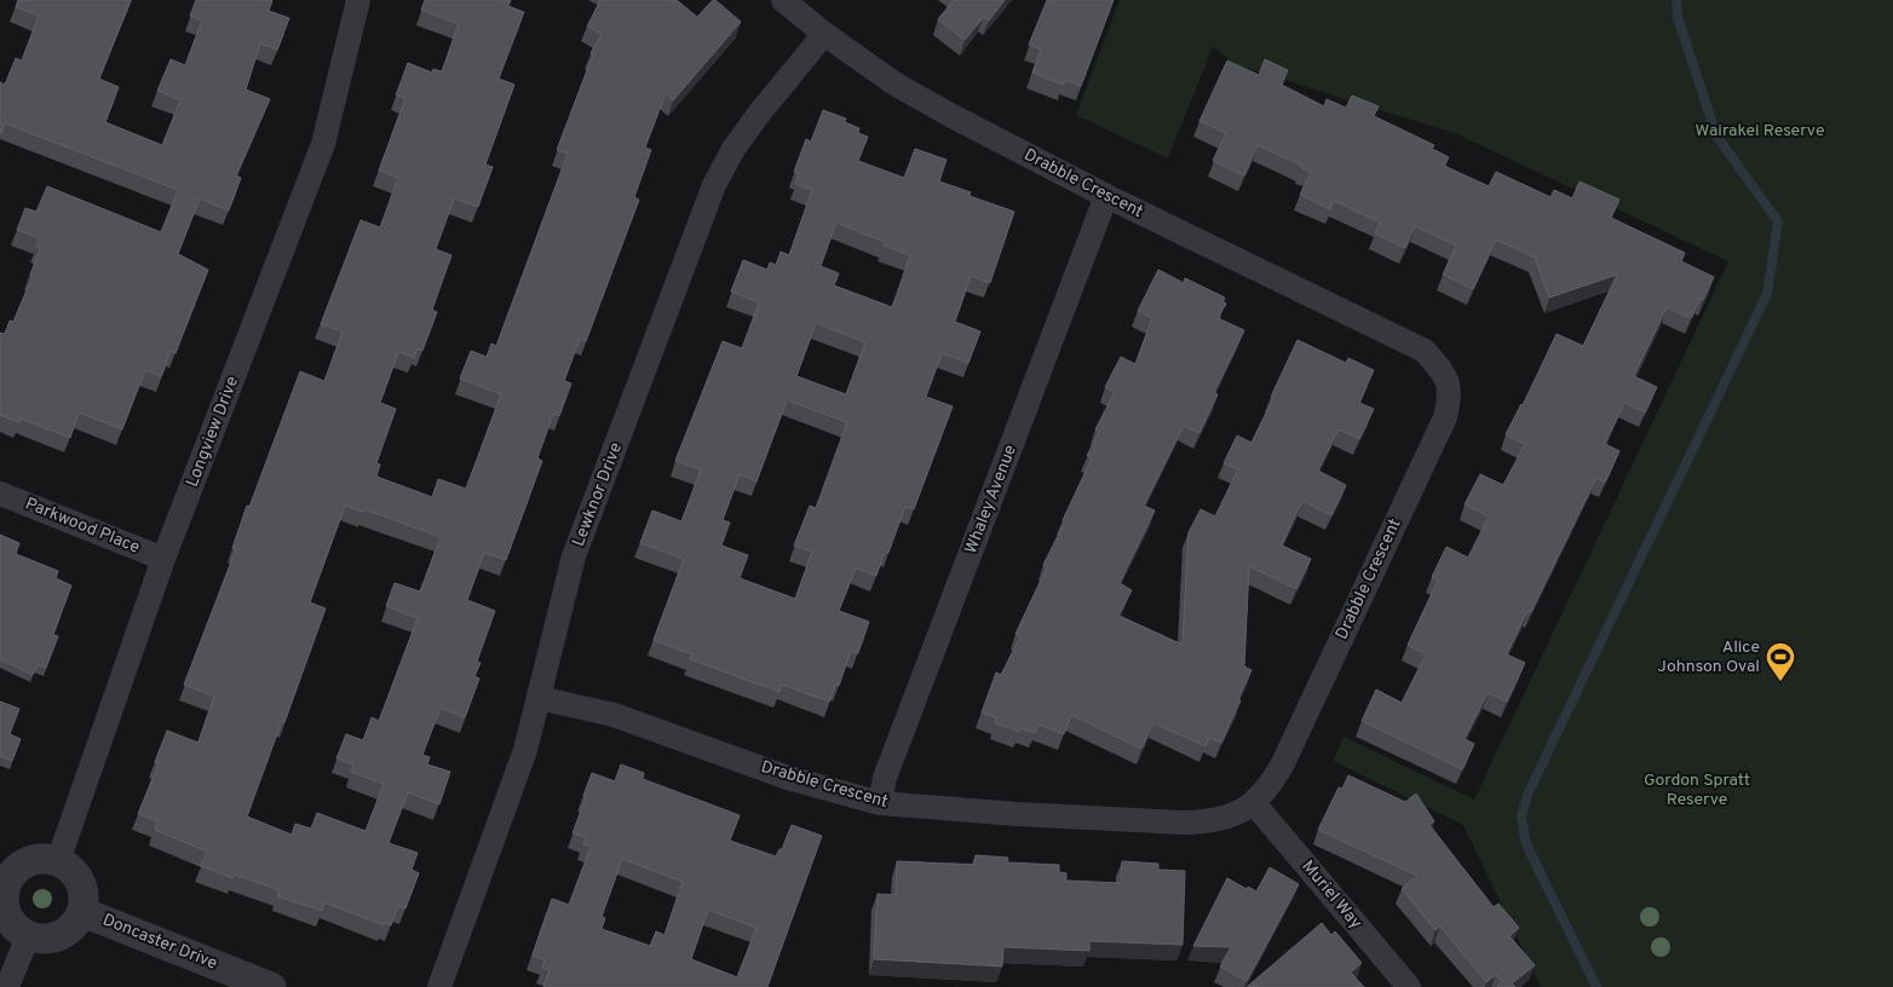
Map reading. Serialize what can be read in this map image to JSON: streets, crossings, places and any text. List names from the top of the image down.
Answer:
{
  "streets": {
    "street": [
      "Drabble Crescent",
      "Longview Drive",
      "Lewknor Drive",
      "Whaley Avenue",
      "Parkwood Place",
      "Muriel Way",
      "Doncaster Drive"
    ]
  },
  "crossings": [
    ["Drabble Crescent", "Lewknor Drive"],
    ["Drabble Crescent", "Whaley Avenue"],
    ["Drabble Crescent", "Muriel Way"],
    ["Longview Drive", "Parkwood Place"],
    ["Longview Drive", "Doncaster Drive"]
  ],
  "parks": ["Wairakei Reserve", "Gordon Spratt Reserve"],
  "places": {
    "sports": ["Alice Johnson Oval"]
  }
}
